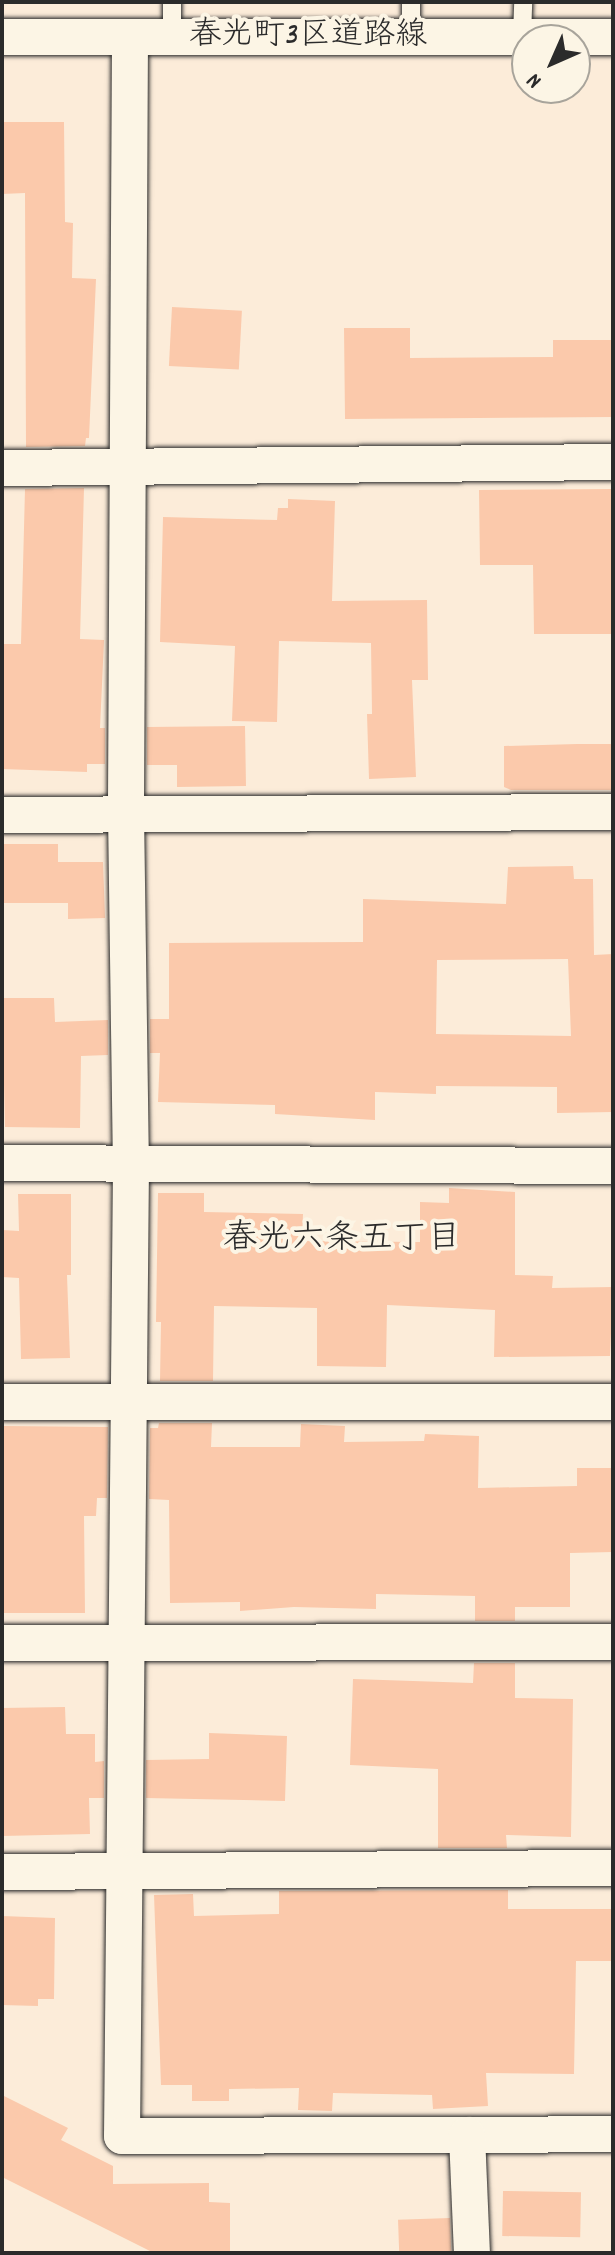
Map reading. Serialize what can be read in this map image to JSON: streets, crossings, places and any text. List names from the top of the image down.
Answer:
{
  "streets": {
    "street": ["春光町3区道路線"]
  },
  "districts": ["春光六条五丁目"],
  "north": "bottom left"
}
